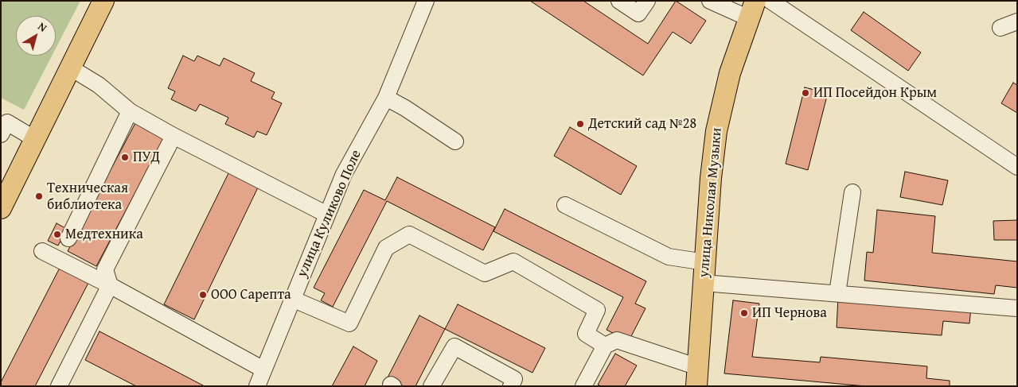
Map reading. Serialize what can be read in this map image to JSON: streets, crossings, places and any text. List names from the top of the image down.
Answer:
{
  "streets": {
    "main road": ["улица Николая Музыки"],
    "street": ["улица Куликово Поле"]
  },
  "places": [
    "ИП Посейдон Крым",
    "Детский сад №28",
    "ПУД",
    "Техническая библиотека",
    "Медтехника",
    "ООО Сарепта",
    "ИП Чернова"
  ],
  "north": "top right"
}
